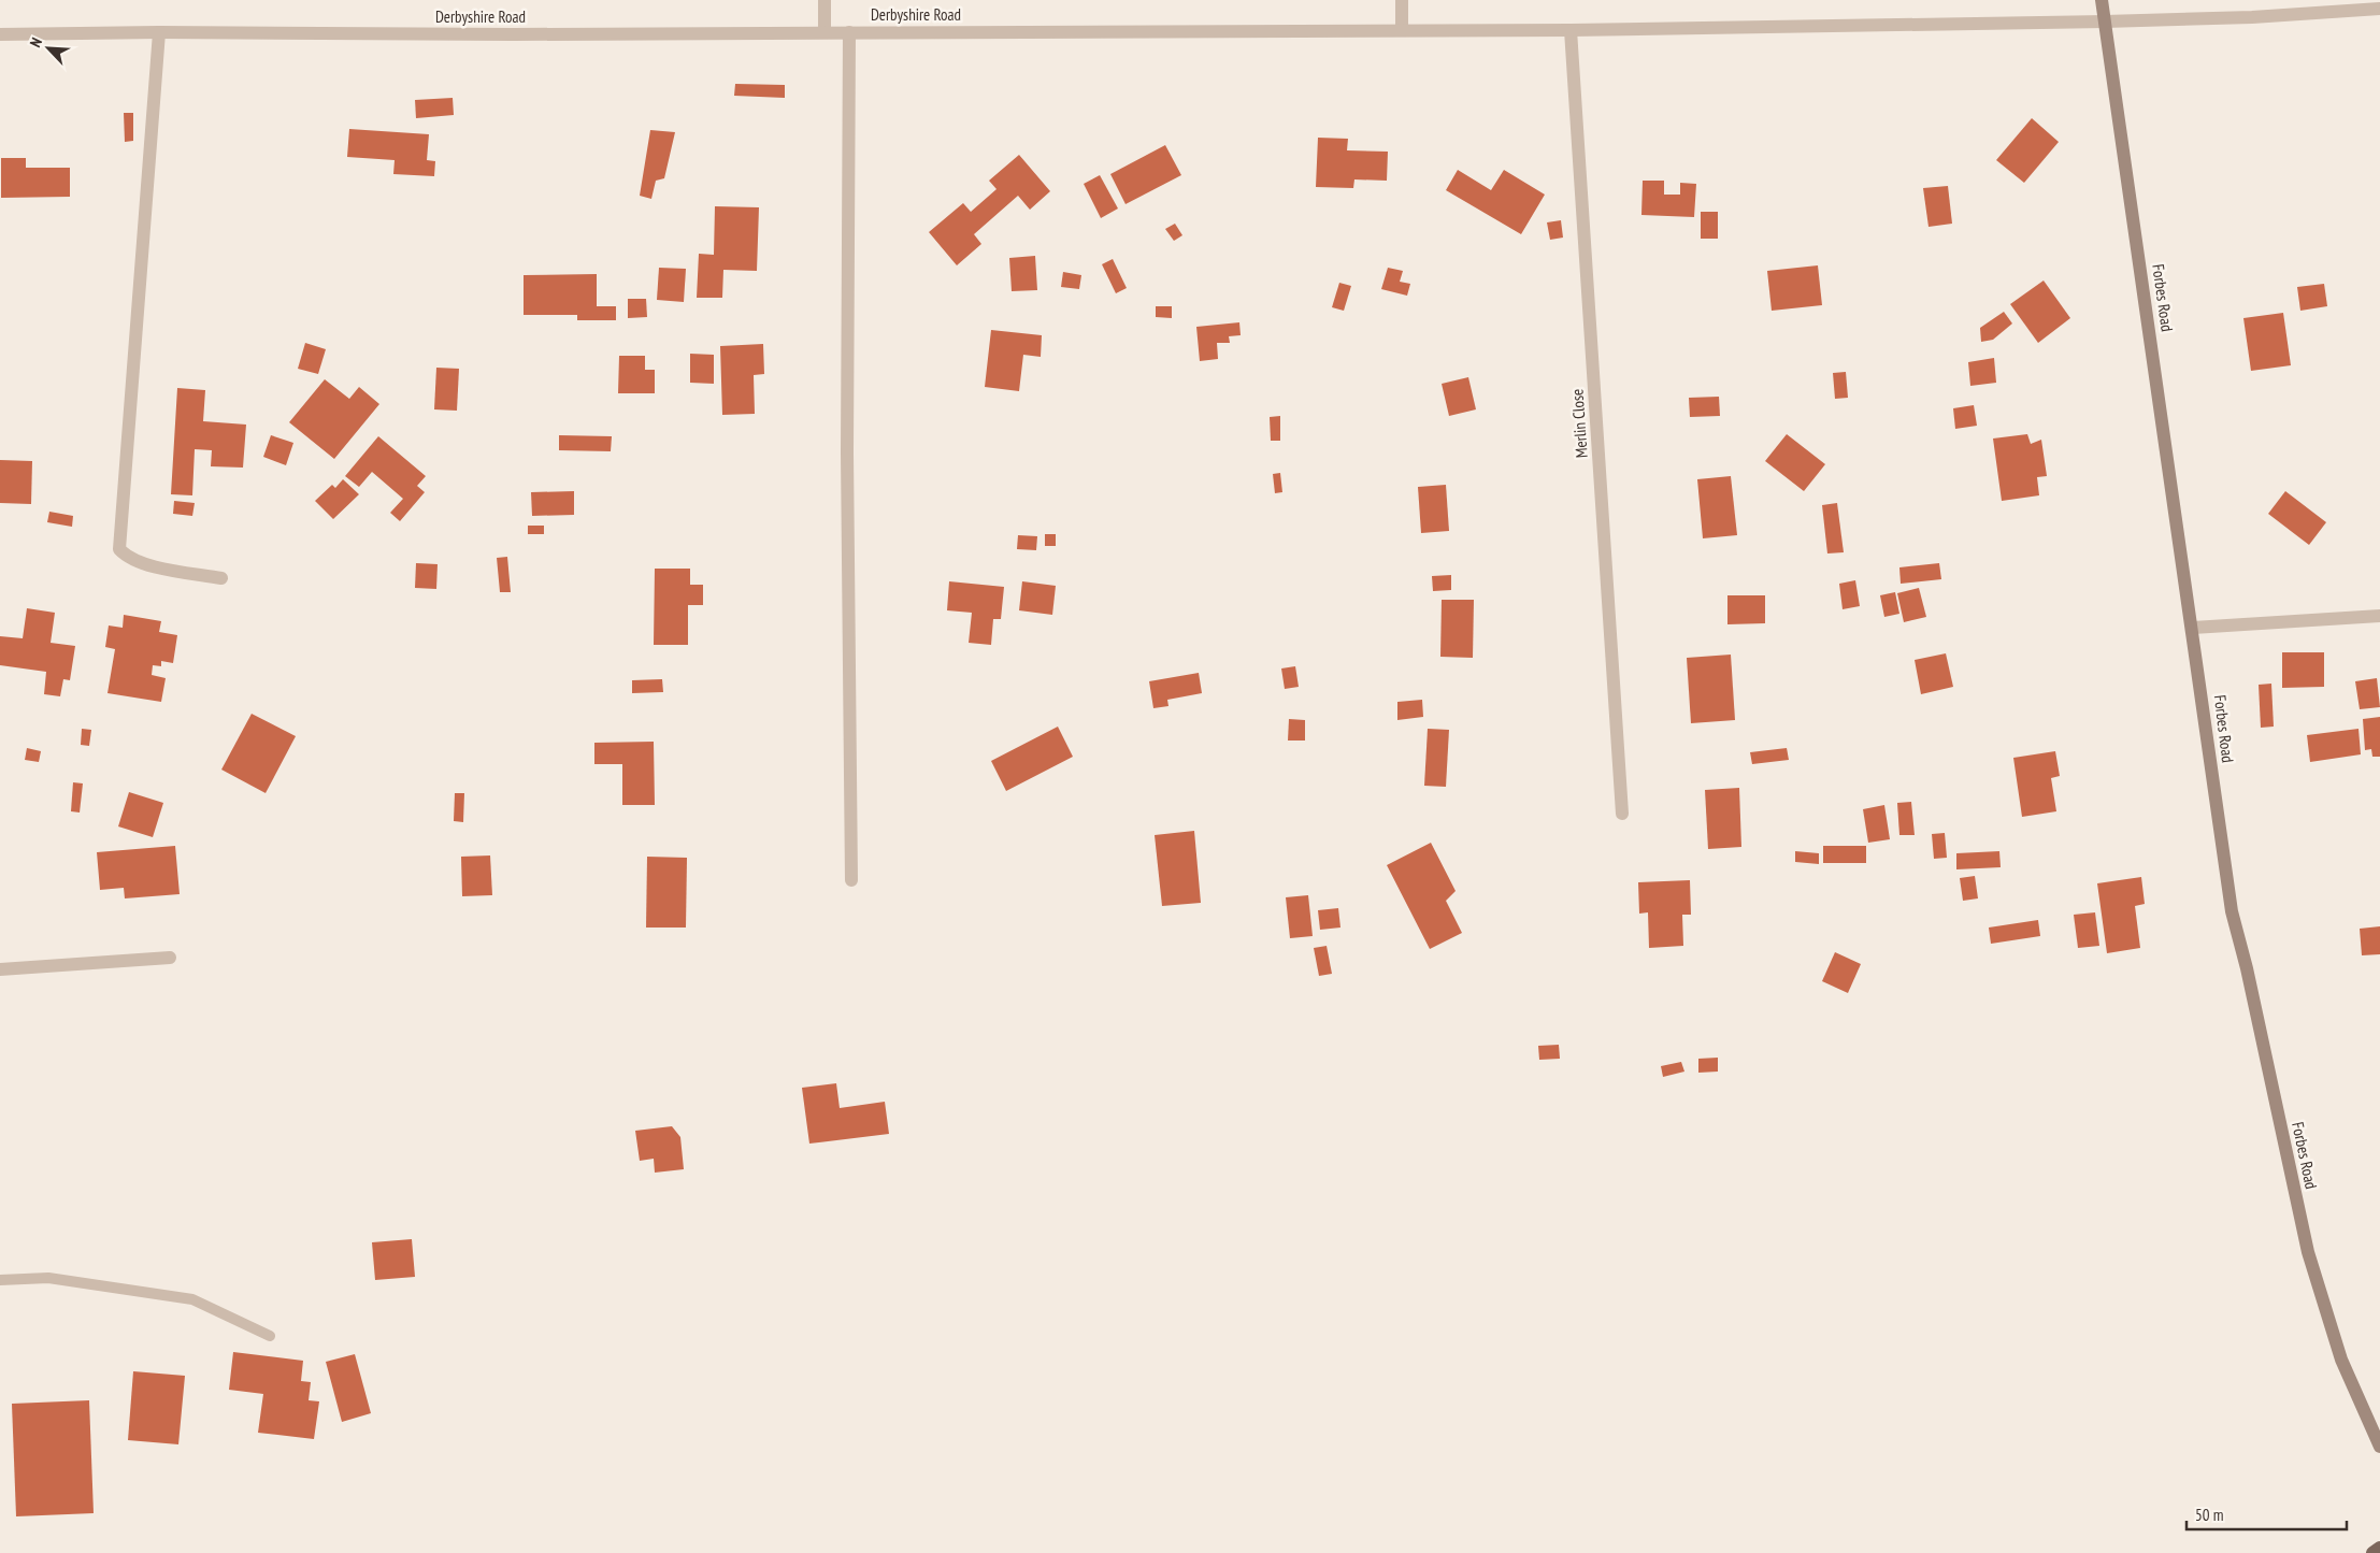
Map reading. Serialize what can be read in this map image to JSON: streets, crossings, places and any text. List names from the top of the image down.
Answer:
{
  "streets": {
    "main road": ["Forbes Road"],
    "street": ["Derbyshire Road", "Merlin Close"]
  },
  "crossings": [
    ["Derbyshire Road", "Forbes Road"],
    ["Derbyshire Road", "Merlin Close"]
  ],
  "scale_bar": "50 m",
  "north": "top left"
}
